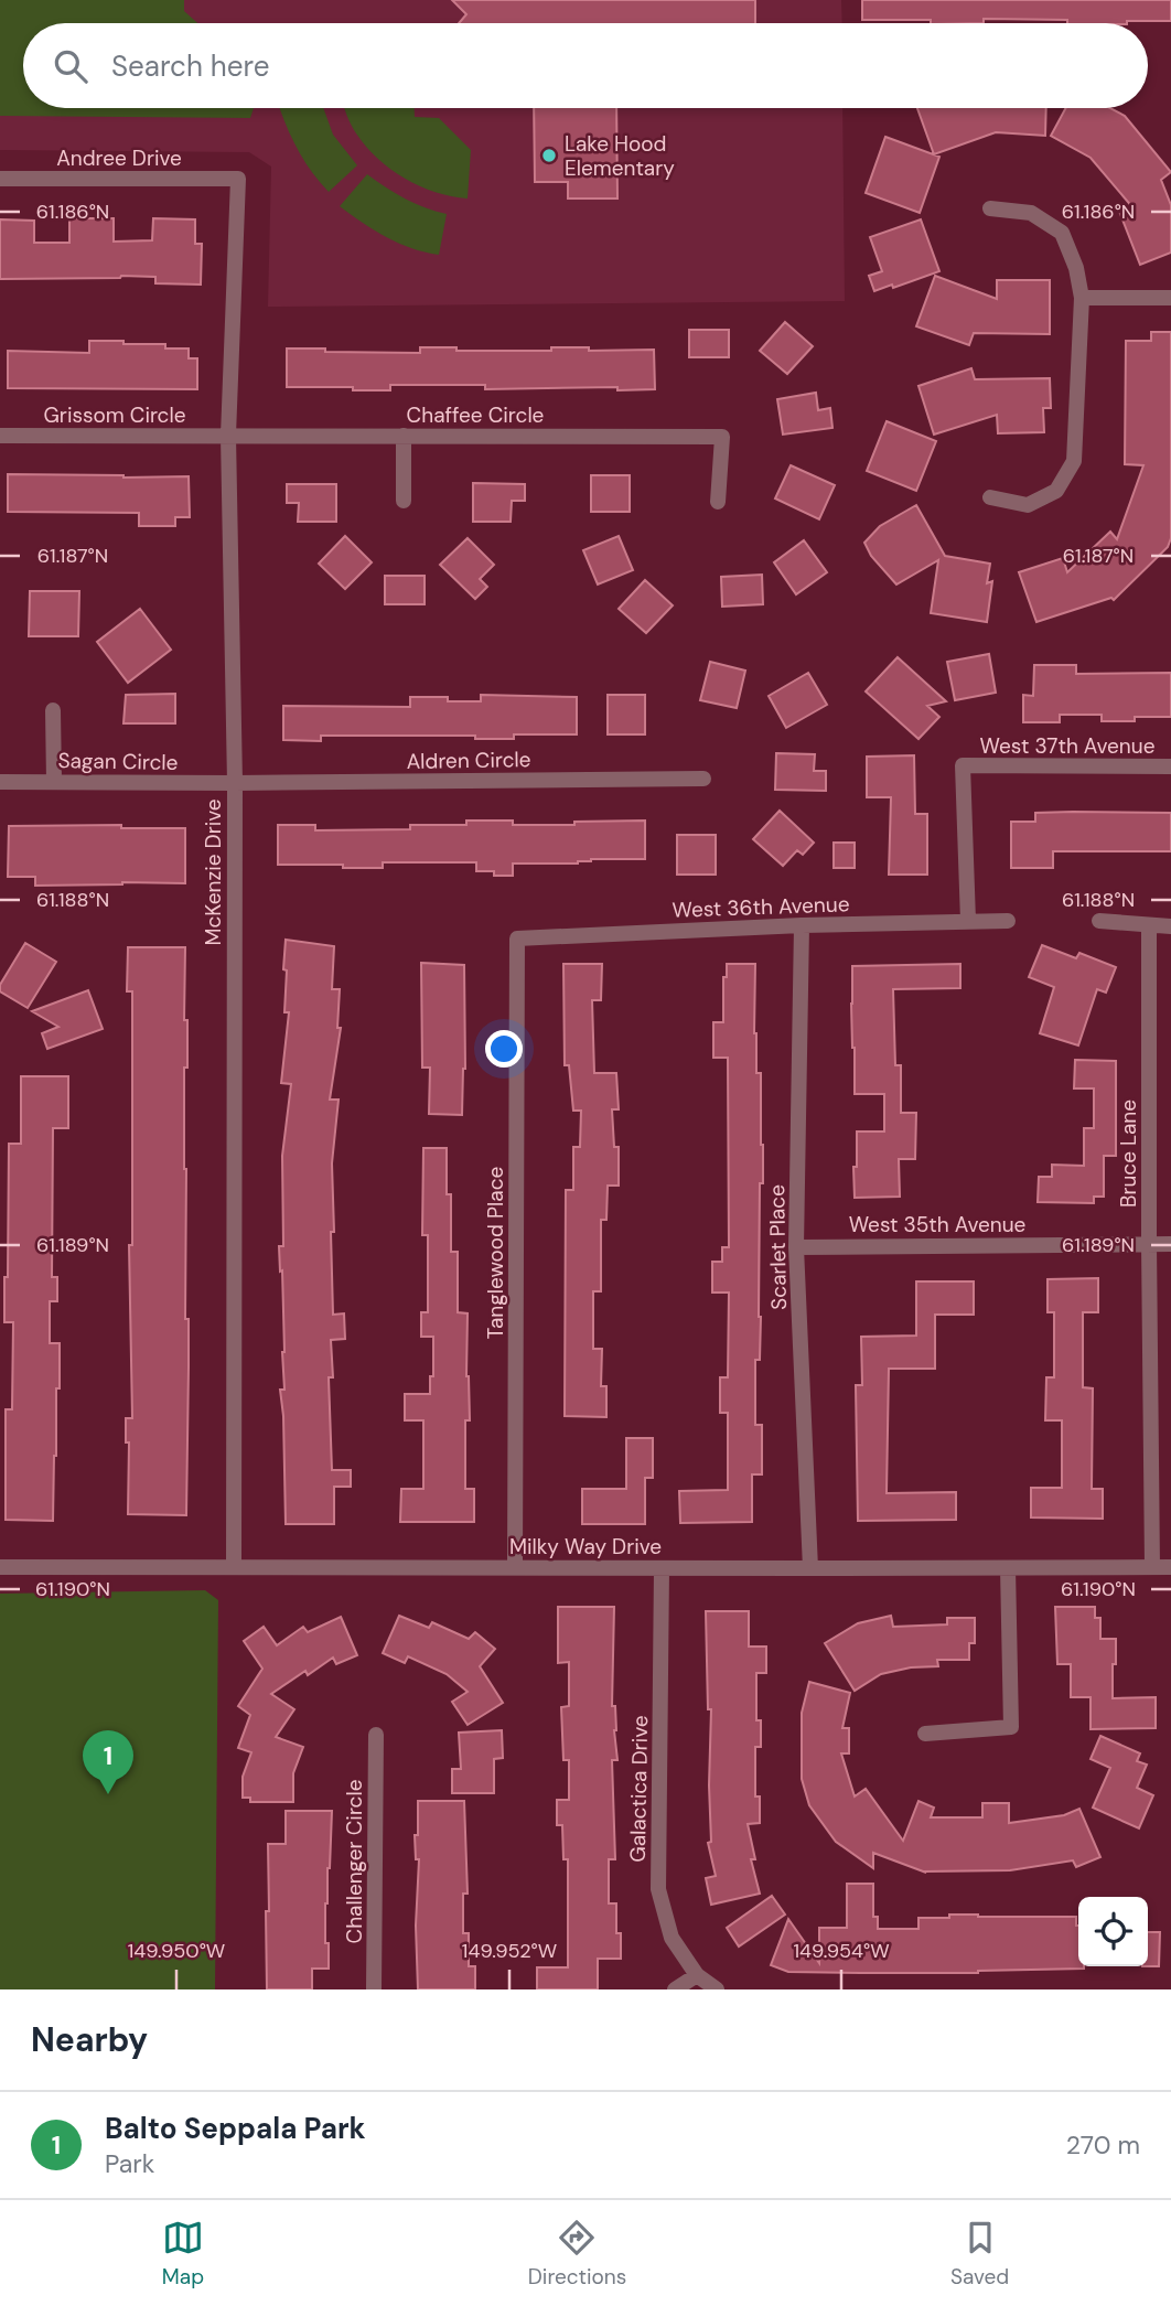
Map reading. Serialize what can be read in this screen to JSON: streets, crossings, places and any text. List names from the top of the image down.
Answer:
{
  "streets": {
    "street": [
      "Andree Drive",
      "Grissom Circle",
      "Chaffee Circle",
      "West 37th Avenue",
      "Aldren Circle",
      "Sagan Circle",
      "McKenzie Drive",
      "West 36th Avenue",
      "Bruce Lane",
      "West 35th Avenue",
      "Scarlet Place",
      "Tanglewood Place",
      "Milky Way Drive",
      "Galactica Drive",
      "Challenger Circle"
    ]
  },
  "crossings": [
    ["Andree Drive", "McKenzie Drive"],
    ["Grissom Circle", "Chaffee Circle"],
    ["Grissom Circle", "McKenzie Drive"],
    ["Chaffee Circle", "McKenzie Drive"],
    ["West 37th Avenue", "West 36th Avenue"],
    ["Aldren Circle", "Sagan Circle"],
    ["Aldren Circle", "McKenzie Drive"],
    ["Sagan Circle", "McKenzie Drive"],
    ["McKenzie Drive", "Milky Way Drive"],
    ["West 36th Avenue", "Scarlet Place"],
    ["West 36th Avenue", "Tanglewood Place"],
    ["Bruce Lane", "West 35th Avenue"],
    ["Bruce Lane", "Milky Way Drive"],
    ["West 35th Avenue", "Scarlet Place"],
    ["Scarlet Place", "Milky Way Drive"],
    ["Tanglewood Place", "Milky Way Drive"],
    ["Milky Way Drive", "Galactica Drive"]
  ],
  "places": ["Lake Hood Elementary"],
  "page": {
    "search": "Search here",
    "pins": "1",
    "heading": "Nearby",
    "list": [
      {
        "mark": "1",
        "name": "Balto Seppala Park",
        "note": "Park",
        "value": "270 m"
      }
    ],
    "nav": ["Map", "Directions", "Saved"]
  },
  "coordinates": [
    "61.186°N",
    "61.187°N",
    "61.188°N",
    "61.189°N",
    "61.190°N",
    "149.950°W",
    "149.952°W",
    "149.954°W"
  ]
}
